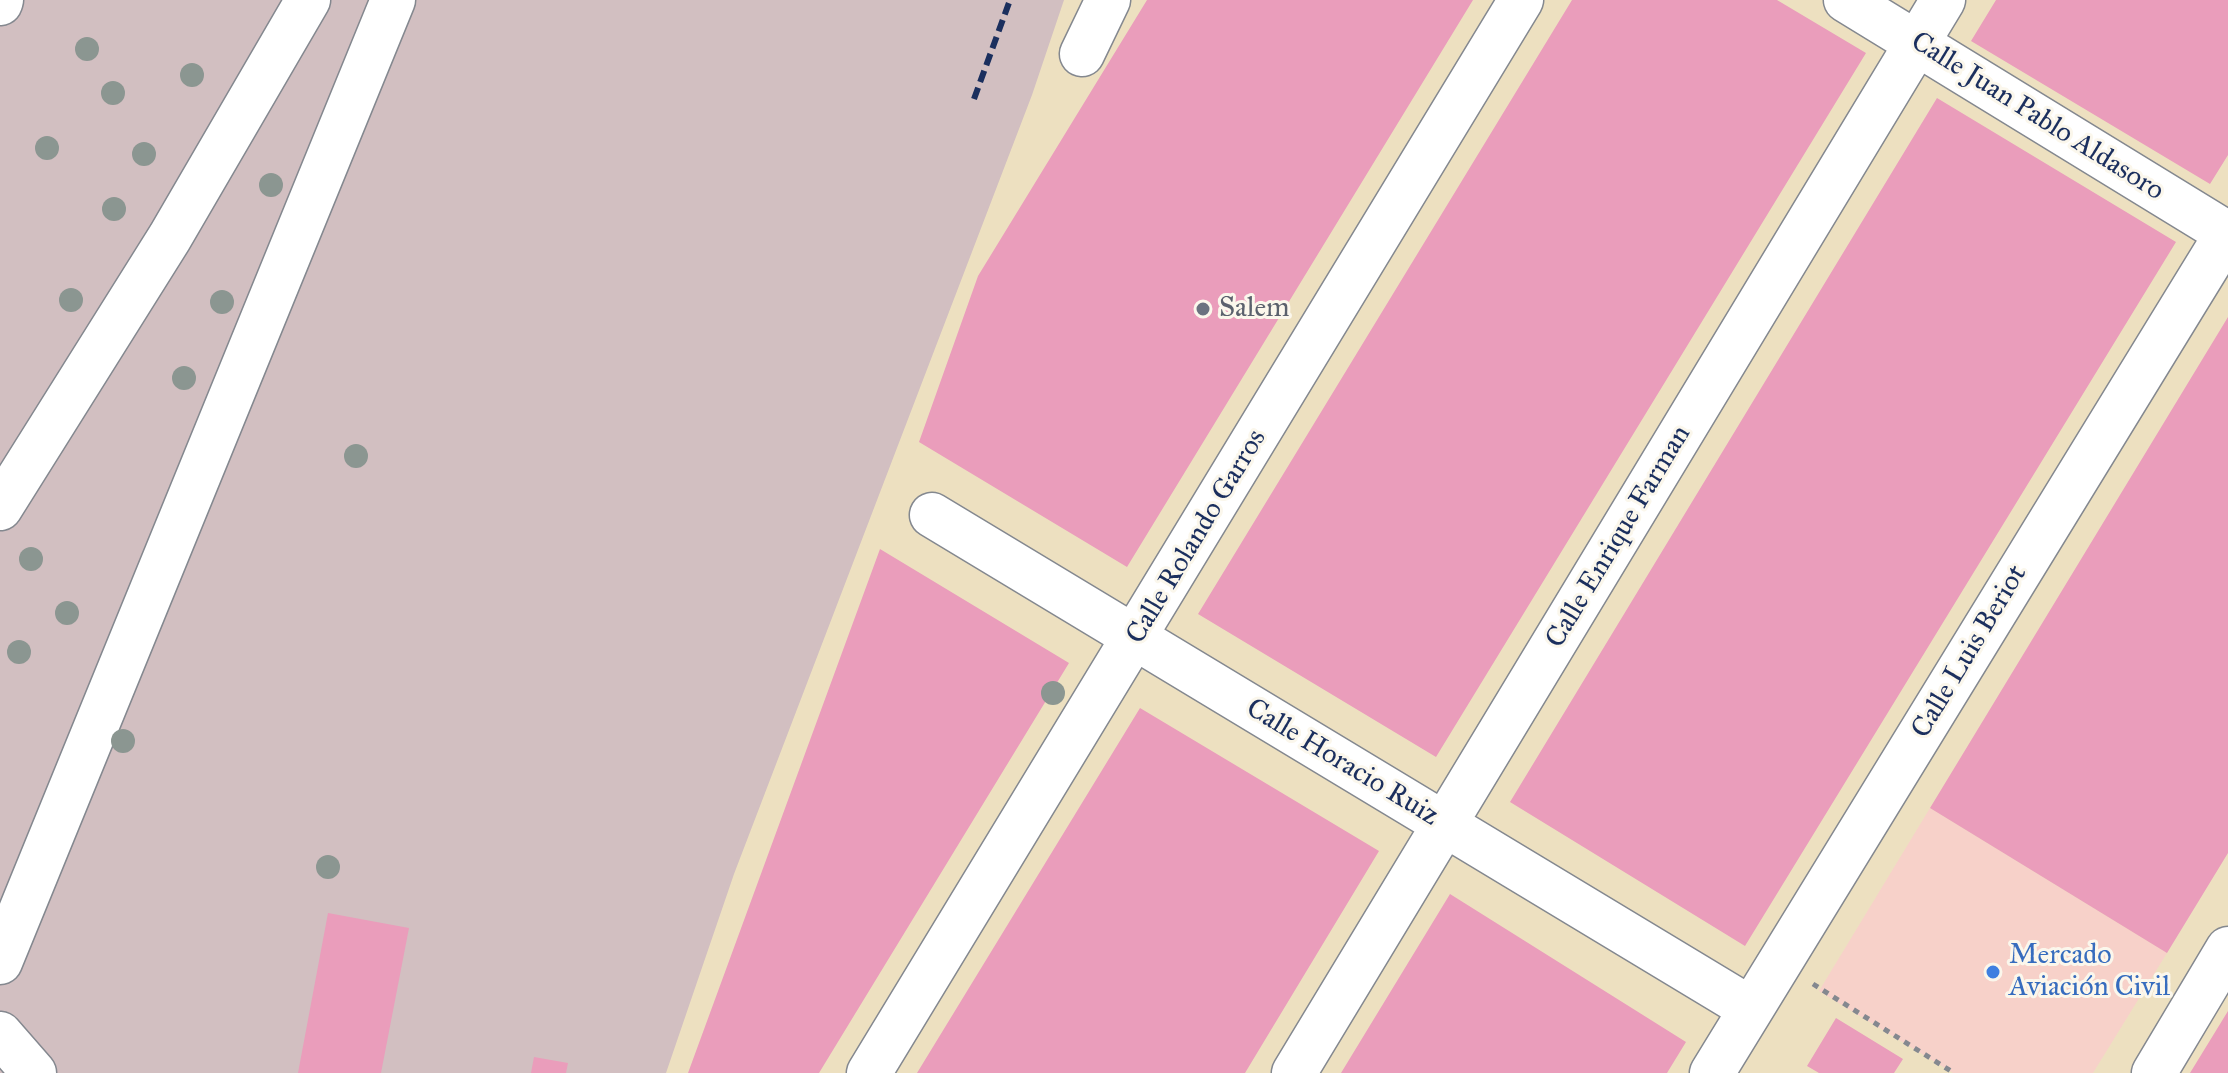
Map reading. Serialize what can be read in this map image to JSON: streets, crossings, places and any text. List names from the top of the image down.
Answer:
{
  "streets": {
    "street": [
      "Calle Juan Pablo Aldasoro",
      "Calle Rolando Garros",
      "Calle Enrique Farman",
      "Calle Luis Beriot",
      "Calle Horacio Ruiz"
    ]
  },
  "crossings": [
    ["Calle Juan Pablo Aldasoro", "Calle Enrique Farman"],
    ["Calle Juan Pablo Aldasoro", "Calle Luis Beriot"],
    ["Calle Rolando Garros", "Calle Horacio Ruiz"],
    ["Calle Enrique Farman", "Calle Horacio Ruiz"],
    ["Calle Luis Beriot", "Calle Horacio Ruiz"]
  ],
  "places": ["Salem", "Mercado Aviación Civil"]
}
